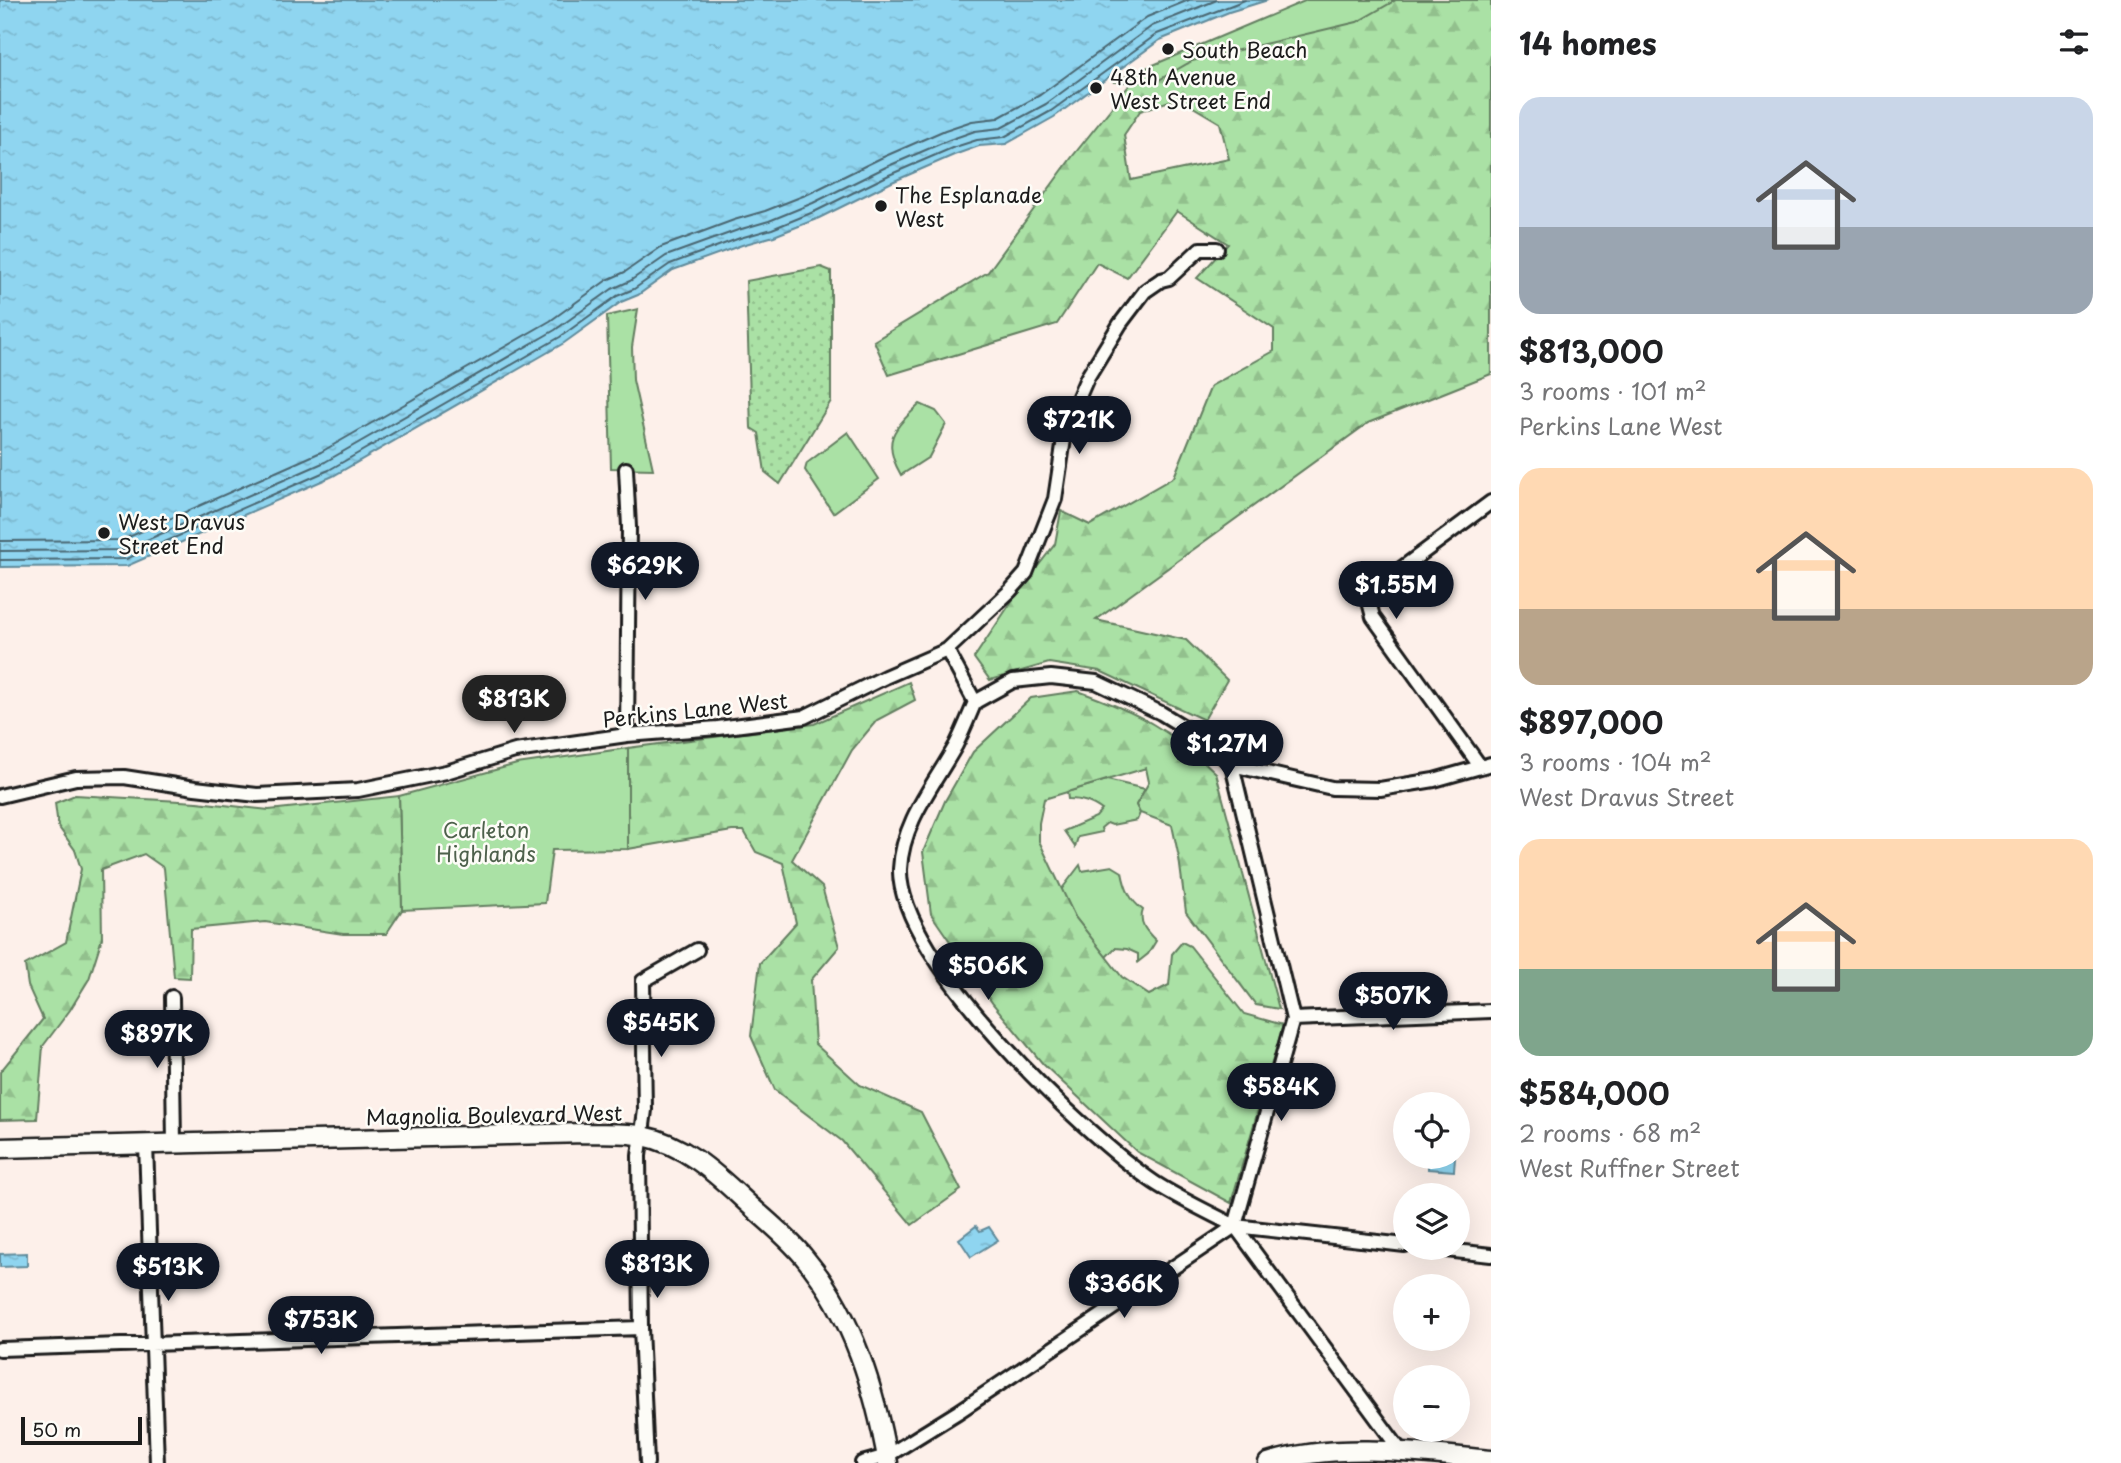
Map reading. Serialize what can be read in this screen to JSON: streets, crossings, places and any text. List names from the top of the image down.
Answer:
{
  "streets": {
    "street": ["Perkins Lane West", "Magnolia Boulevard West"]
  },
  "parks": ["Carleton Highlands"],
  "places": [
    "South Beach",
    "48th Avenue West Street End",
    "The Esplanade West",
    "West Dravus Street End"
  ],
  "scale_bar": "50 m",
  "page": {
    "heading": "14 homes",
    "list": [
      {
        "name": "$813,000",
        "note": "3 rooms · 101 m² · Perkins Lane West"
      },
      {
        "name": "$897,000",
        "note": "3 rooms · 104 m² · West Dravus Street"
      },
      {
        "name": "$584,000",
        "note": "2 rooms · 68 m² · West Ruffner Street"
      }
    ],
    "price": [
      "$721K",
      "$629K",
      "$1.55M",
      "$813K",
      "$1.27M",
      "$506K",
      "$507K",
      "$545K",
      "$897K",
      "$584K",
      "$813K",
      "$513K",
      "$366K",
      "$753K"
    ],
    "map_buttons": ["+", "−"],
    "scale": "50 m"
  }
}
